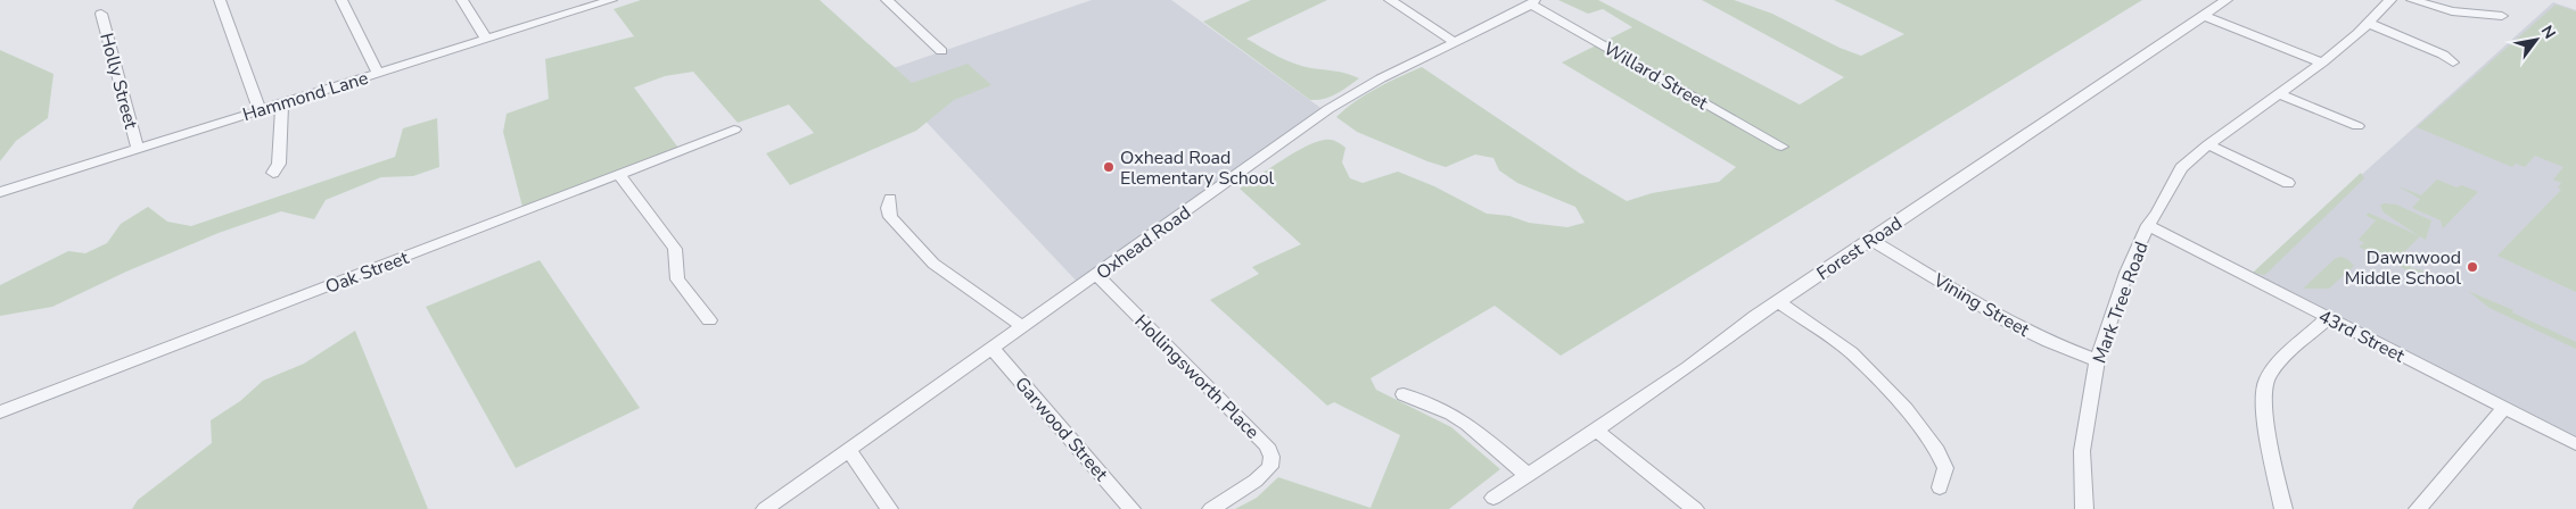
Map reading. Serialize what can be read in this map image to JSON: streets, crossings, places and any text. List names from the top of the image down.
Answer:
{
  "streets": {
    "street": [
      "Willard Street",
      "Holly Street",
      "Hammond Lane",
      "Oxhead Road",
      "Forest Road",
      "Oak Street",
      "Mark Tree Road",
      "Vining Street",
      "43rd Street",
      "Hollingsworth Place",
      "Garwood Street"
    ]
  },
  "crossings": [
    ["Willard Street", "Oxhead Road"],
    ["Holly Street", "Hammond Lane"],
    ["Oxhead Road", "Hollingsworth Place"],
    ["Oxhead Road", "Garwood Street"],
    ["Forest Road", "Vining Street"],
    ["Mark Tree Road", "Vining Street"],
    ["Mark Tree Road", "43rd Street"]
  ],
  "places": ["Oxhead Road Elementary School", "Dawnwood Middle School"],
  "north": "top right"
}
